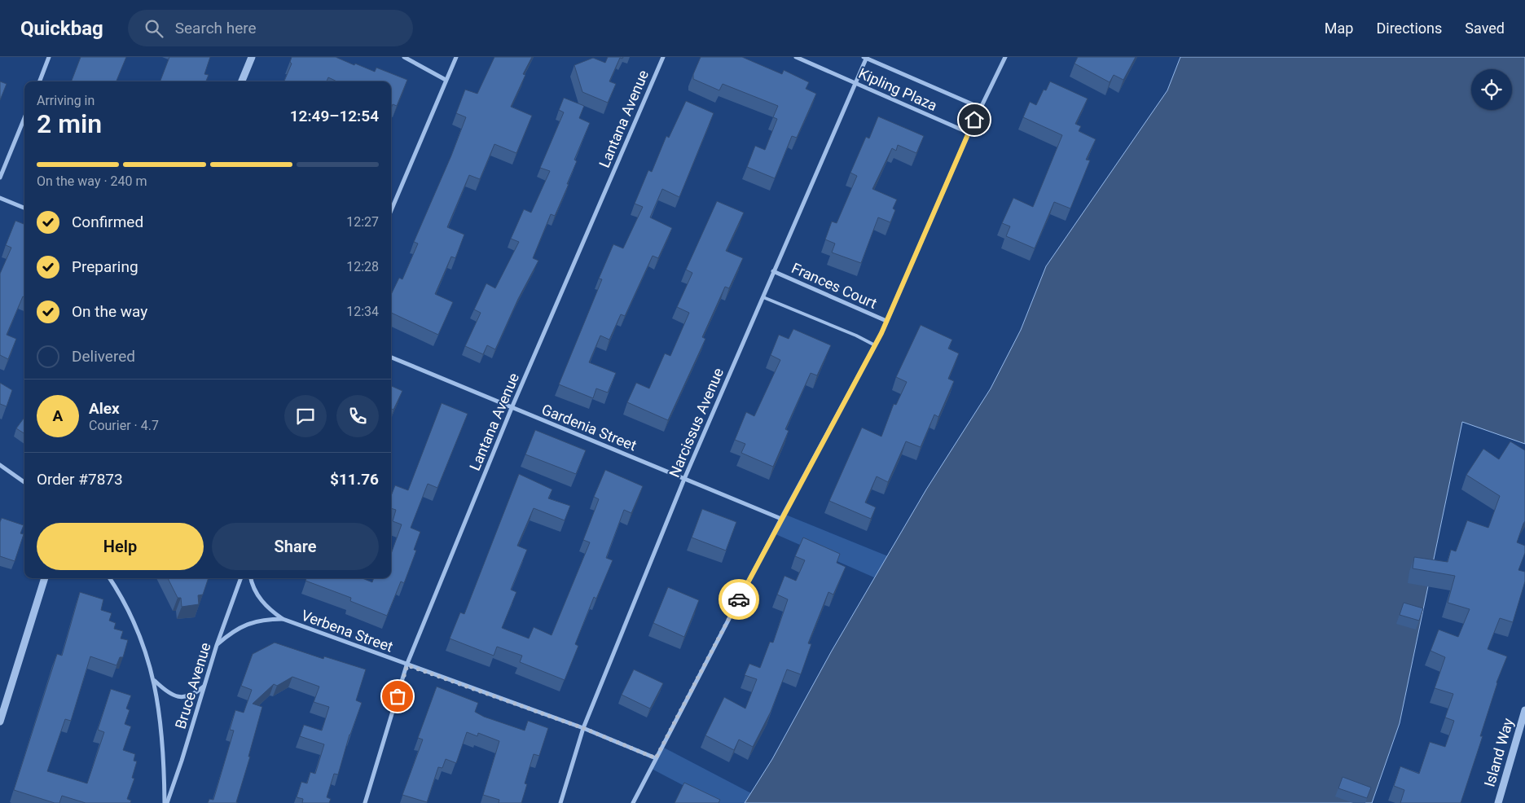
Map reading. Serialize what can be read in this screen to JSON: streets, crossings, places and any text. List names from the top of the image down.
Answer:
{
  "streets": {
    "street": [
      "Kipling Plaza",
      "Lantana Avenue",
      "Frances Court",
      "Narcissus Avenue",
      "Gardenia Street",
      "Verbena Street",
      "Bruce Avenue",
      "Island Way"
    ]
  },
  "crossings": [
    ["Kipling Plaza", "Narcissus Avenue"],
    ["Lantana Avenue", "Gardenia Street"],
    ["Lantana Avenue", "Verbena Street"],
    ["Frances Court", "Narcissus Avenue"],
    ["Narcissus Avenue", "Gardenia Street"],
    ["Narcissus Avenue", "Verbena Street"],
    ["Verbena Street", "Bruce Avenue"]
  ],
  "page": {
    "header": "Quickbag",
    "search": "Search here",
    "nav": ["Map", "Directions", "Saved"],
    "heading": ["2 min", "Arriving in", "12:49–12:54"],
    "panel": [
      "Alex",
      "Courier · 4.7",
      "Order #7873",
      "$11.76"
    ],
    "bar": "On the way · 240 m",
    "list": [
      ["Confirmed", "12:27"],
      ["Preparing", "12:28"],
      ["On the way", "12:34"],
      "Delivered"
    ],
    "round": "A",
    "buttons": ["Help", "Share"]
  }
}
